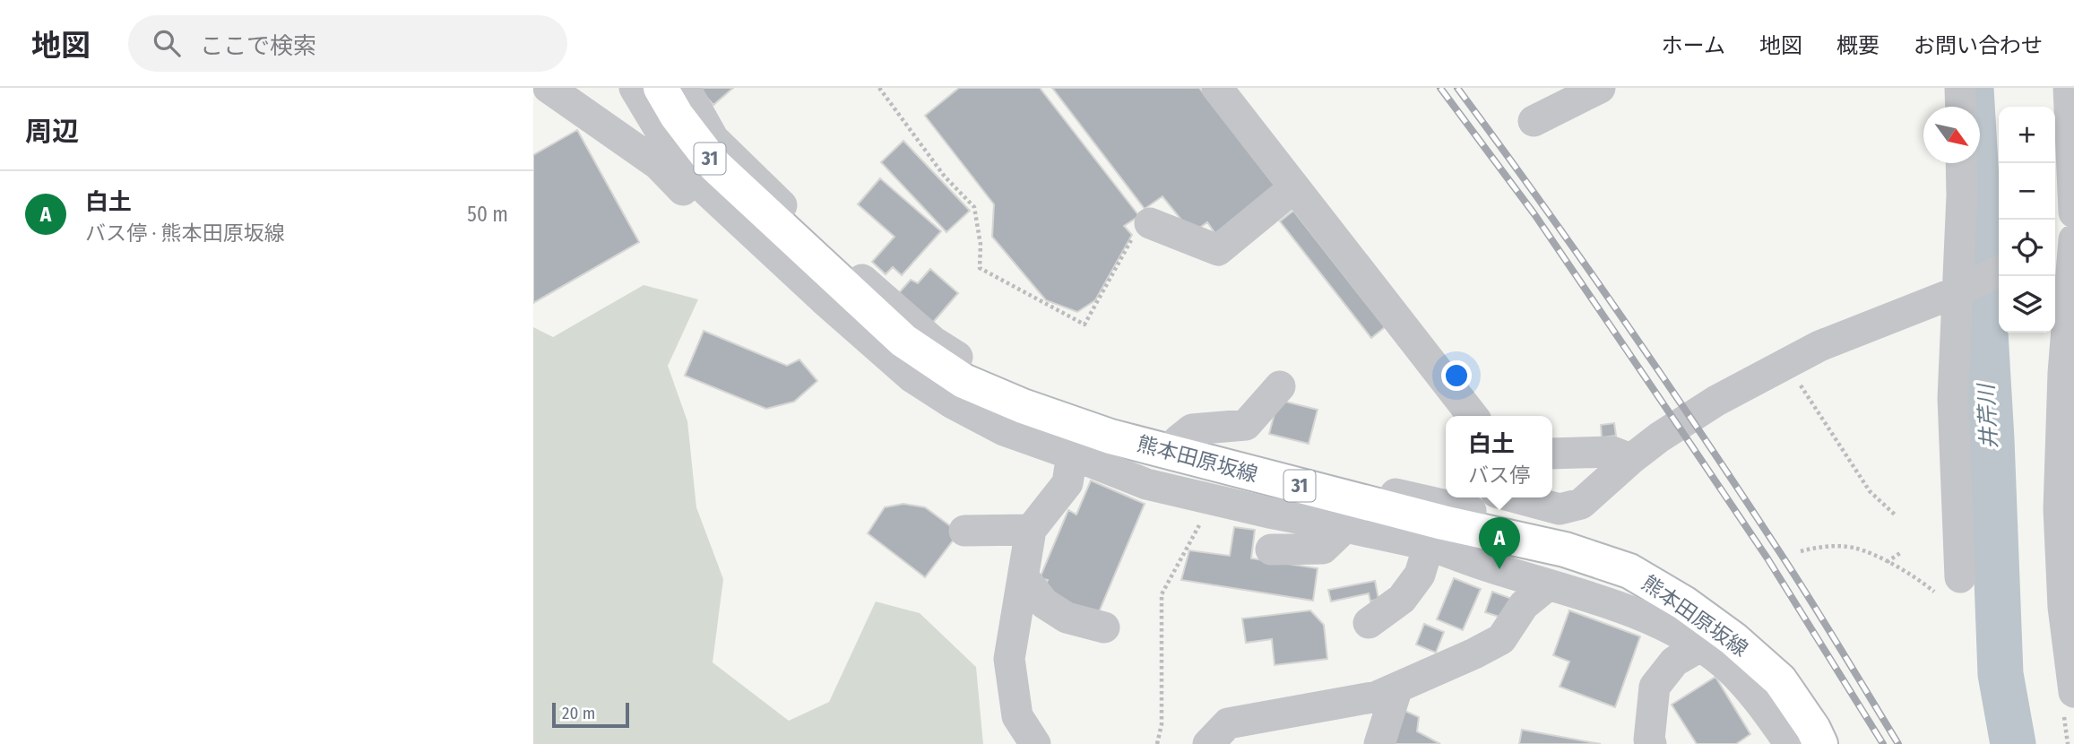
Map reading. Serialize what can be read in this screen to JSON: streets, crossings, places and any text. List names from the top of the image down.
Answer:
{
  "streets": {
    "main road": ["31", "熊本田原坂線"]
  },
  "water": ["井芹川"],
  "scale_bar": "20 m",
  "north": "bottom right",
  "page": {
    "header": "地図",
    "search": "ここで検索",
    "nav": [
      "ホーム",
      "地図",
      "概要",
      "お問い合わせ"
    ],
    "heading": "周辺",
    "map_buttons": ["+", "−"],
    "list": [
      {
        "mark": "A",
        "name": "白土",
        "note": "バス停 · 熊本田原坂線",
        "value": "50 m"
      }
    ],
    "popup": ["白土", "バス停"],
    "pins": "A",
    "scale": "20 m"
  }
}
